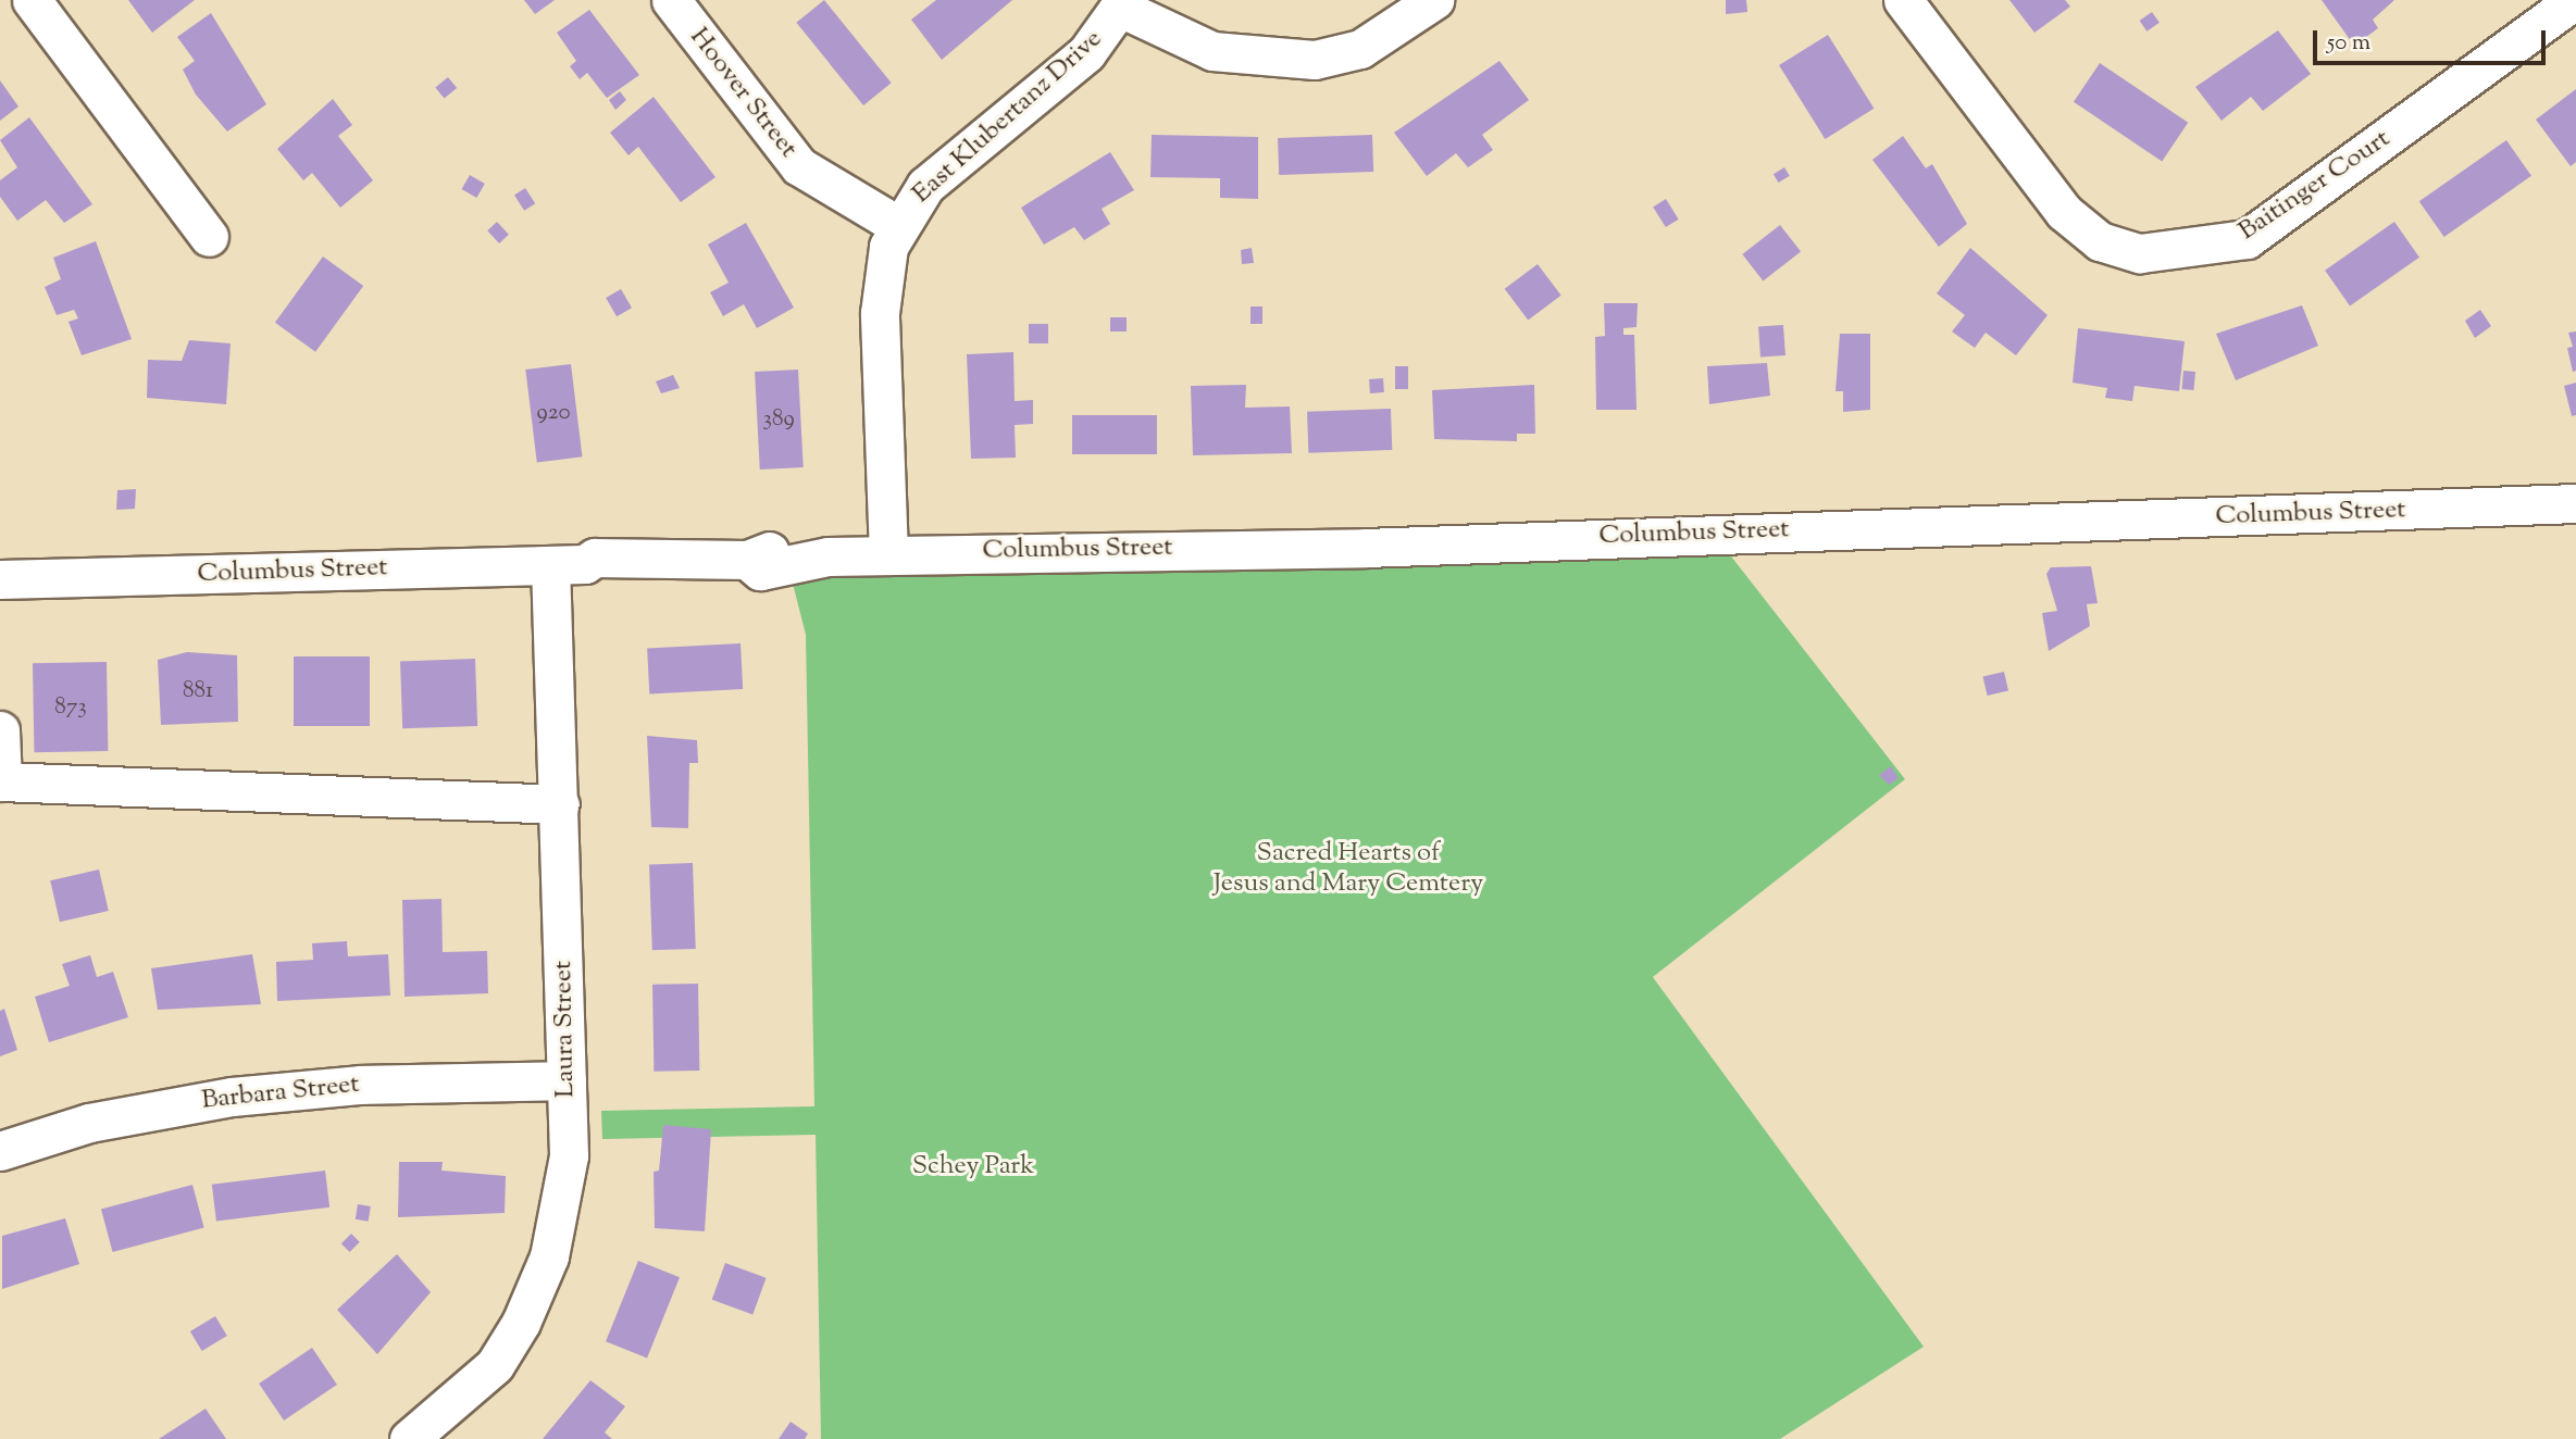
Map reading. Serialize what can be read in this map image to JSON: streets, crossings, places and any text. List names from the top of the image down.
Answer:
{
  "streets": {
    "street": [
      "Hoover Street",
      "East Klubertanz Drive",
      "Baitinger Court",
      "Columbus Street",
      "Laura Street",
      "Barbara Street"
    ]
  },
  "crossings": [
    ["Hoover Street", "East Klubertanz Drive"],
    ["East Klubertanz Drive", "Columbus Street"],
    ["Columbus Street", "Laura Street"],
    ["Laura Street", "Barbara Street"]
  ],
  "parks": ["Sacred Hearts of Jesus and Mary Cemtery", "Schey Park"],
  "house_numbers": [
    "920",
    "389",
    "881",
    "873"
  ],
  "scale_bar": "50 m"
}
